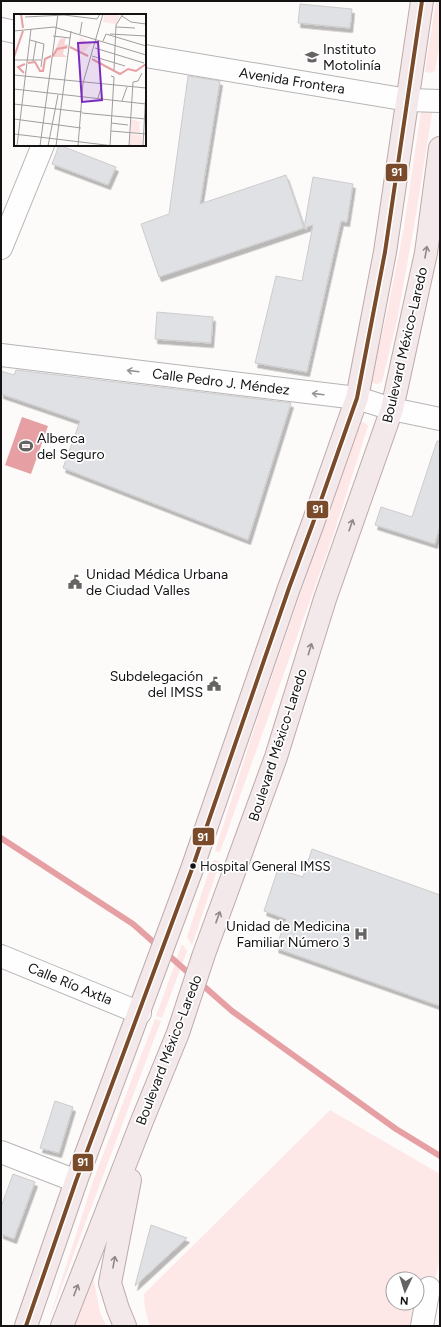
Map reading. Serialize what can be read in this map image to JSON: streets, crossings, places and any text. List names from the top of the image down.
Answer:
{
  "streets": {
    "main road": ["Boulevard México-Laredo"],
    "street": ["Avenida Frontera", "Calle Pedro J. Méndez", "Calle Río Axtla"]
  },
  "crossings": [
    ["Boulevard México-Laredo", "Calle Pedro J. Méndez"]
  ],
  "one_way": ["Calle Pedro J. Méndez"],
  "places": {
    "school or university": ["Instituto Motolinía"],
    "sports": ["Alberca del Seguro"],
    "public building": ["Unidad Médica Urbana de Ciudad Valles", "Subdelegación del IMSS"],
    "other": ["Hospital General IMSS"],
    "hospital": ["Unidad de Medicina Familiar Número 3"]
  },
  "lines": ["transit line 91"],
  "north": "bottom"
}
